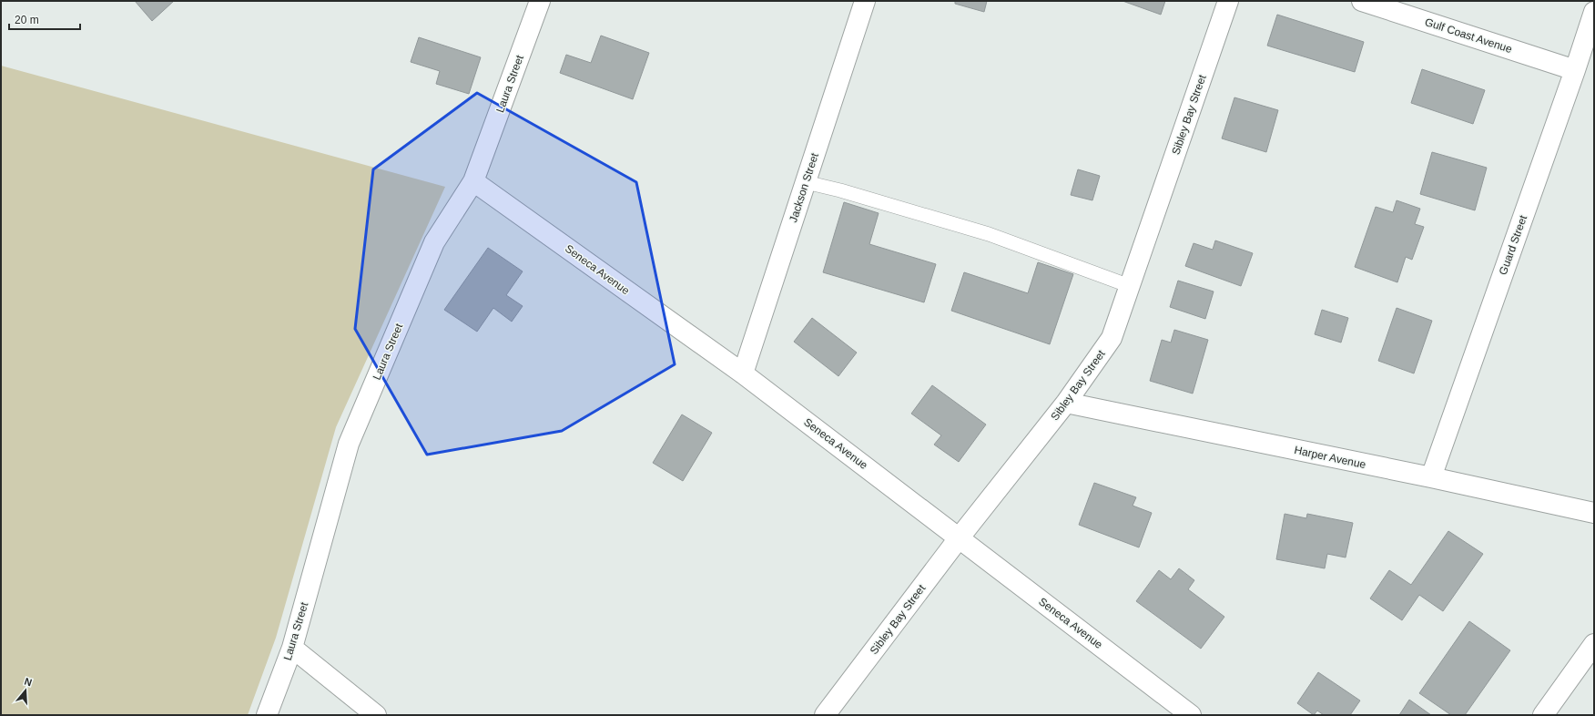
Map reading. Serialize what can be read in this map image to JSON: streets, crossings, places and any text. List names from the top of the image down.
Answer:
{
  "streets": {
    "street": [
      "Gulf Coast Avenue",
      "Laura Street",
      "Sibley Bay Street",
      "Jackson Street",
      "Guard Street",
      "Seneca Avenue",
      "Harper Avenue"
    ]
  },
  "crossings": [
    ["Gulf Coast Avenue", "Guard Street"],
    ["Laura Street", "Seneca Avenue"],
    ["Sibley Bay Street", "Seneca Avenue"],
    ["Sibley Bay Street", "Harper Avenue"],
    ["Jackson Street", "Seneca Avenue"],
    ["Guard Street", "Harper Avenue"]
  ],
  "scale_bar": "20 m",
  "north": "top"
}
